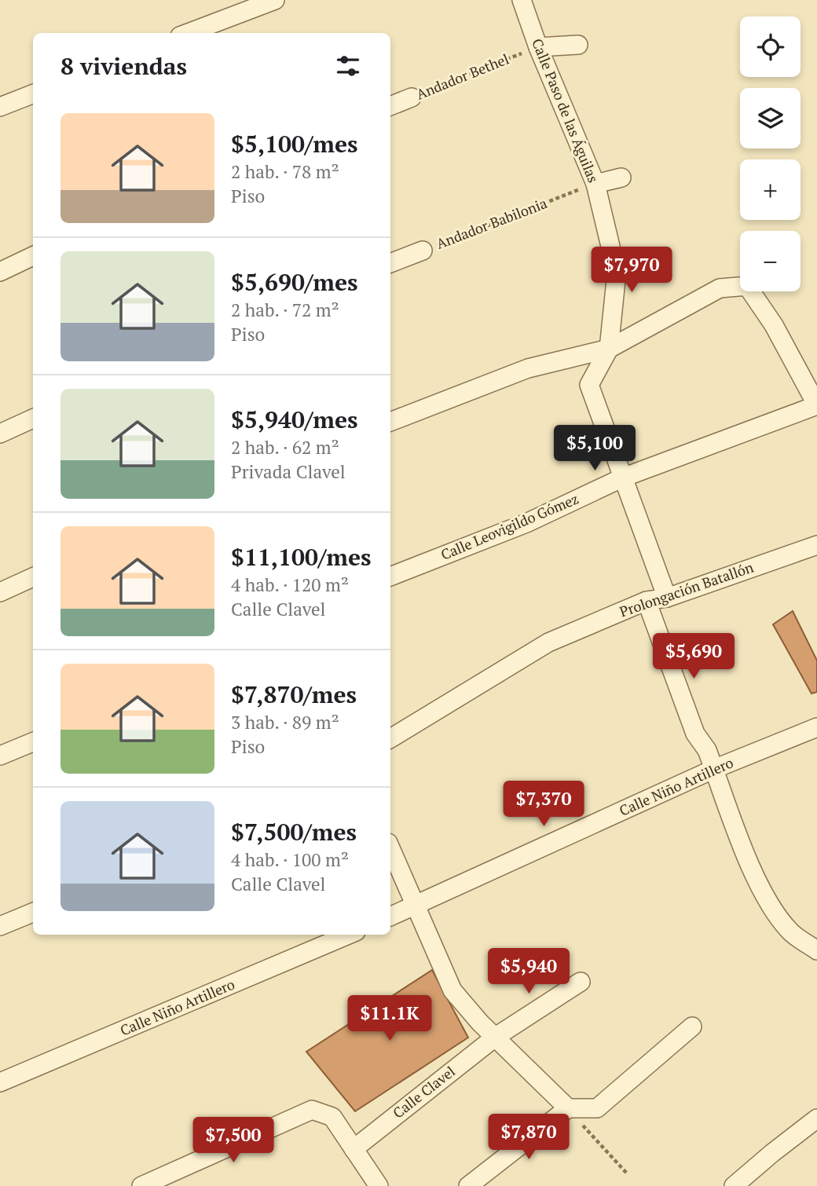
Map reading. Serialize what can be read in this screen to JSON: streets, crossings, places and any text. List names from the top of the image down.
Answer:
{
  "streets": {
    "street": [
      "Andador Bethel",
      "Calle Paso de las Águilas",
      "Andador Babilonia",
      "Calle Leovigildo Gómez",
      "Prolongación Batallón",
      "Calle Niño Artillero",
      "Calle Clavel"
    ]
  },
  "crossings": [
    ["Andador Bethel", "Calle Paso de las Águilas"],
    ["Calle Paso de las Águilas", "Andador Babilonia"],
    ["Calle Paso de las Águilas", "Calle Leovigildo Gómez"],
    ["Calle Paso de las Águilas", "Prolongación Batallón"]
  ],
  "page": {
    "map_buttons": ["+", "−"],
    "heading": "8 viviendas",
    "list": [
      {
        "name": "$5,100/mes",
        "note": "2 hab. · 78 m² · Piso"
      },
      {
        "name": "$5,690/mes",
        "note": "2 hab. · 72 m² · Piso"
      },
      {
        "name": "$5,940/mes",
        "note": "2 hab. · 62 m² · Privada Clavel"
      },
      {
        "name": "$11,100/mes",
        "note": "4 hab. · 120 m² · Calle Clavel"
      },
      {
        "name": "$7,870/mes",
        "note": "3 hab. · 89 m² · Piso"
      },
      {
        "name": "$7,500/mes",
        "note": "4 hab. · 100 m² · Calle Clavel"
      }
    ],
    "price": [
      "$7,970",
      "$5,100",
      "$5,690",
      "$7,370",
      "$5,940",
      "$11.1K",
      "$7,870",
      "$7,500"
    ]
  }
}
